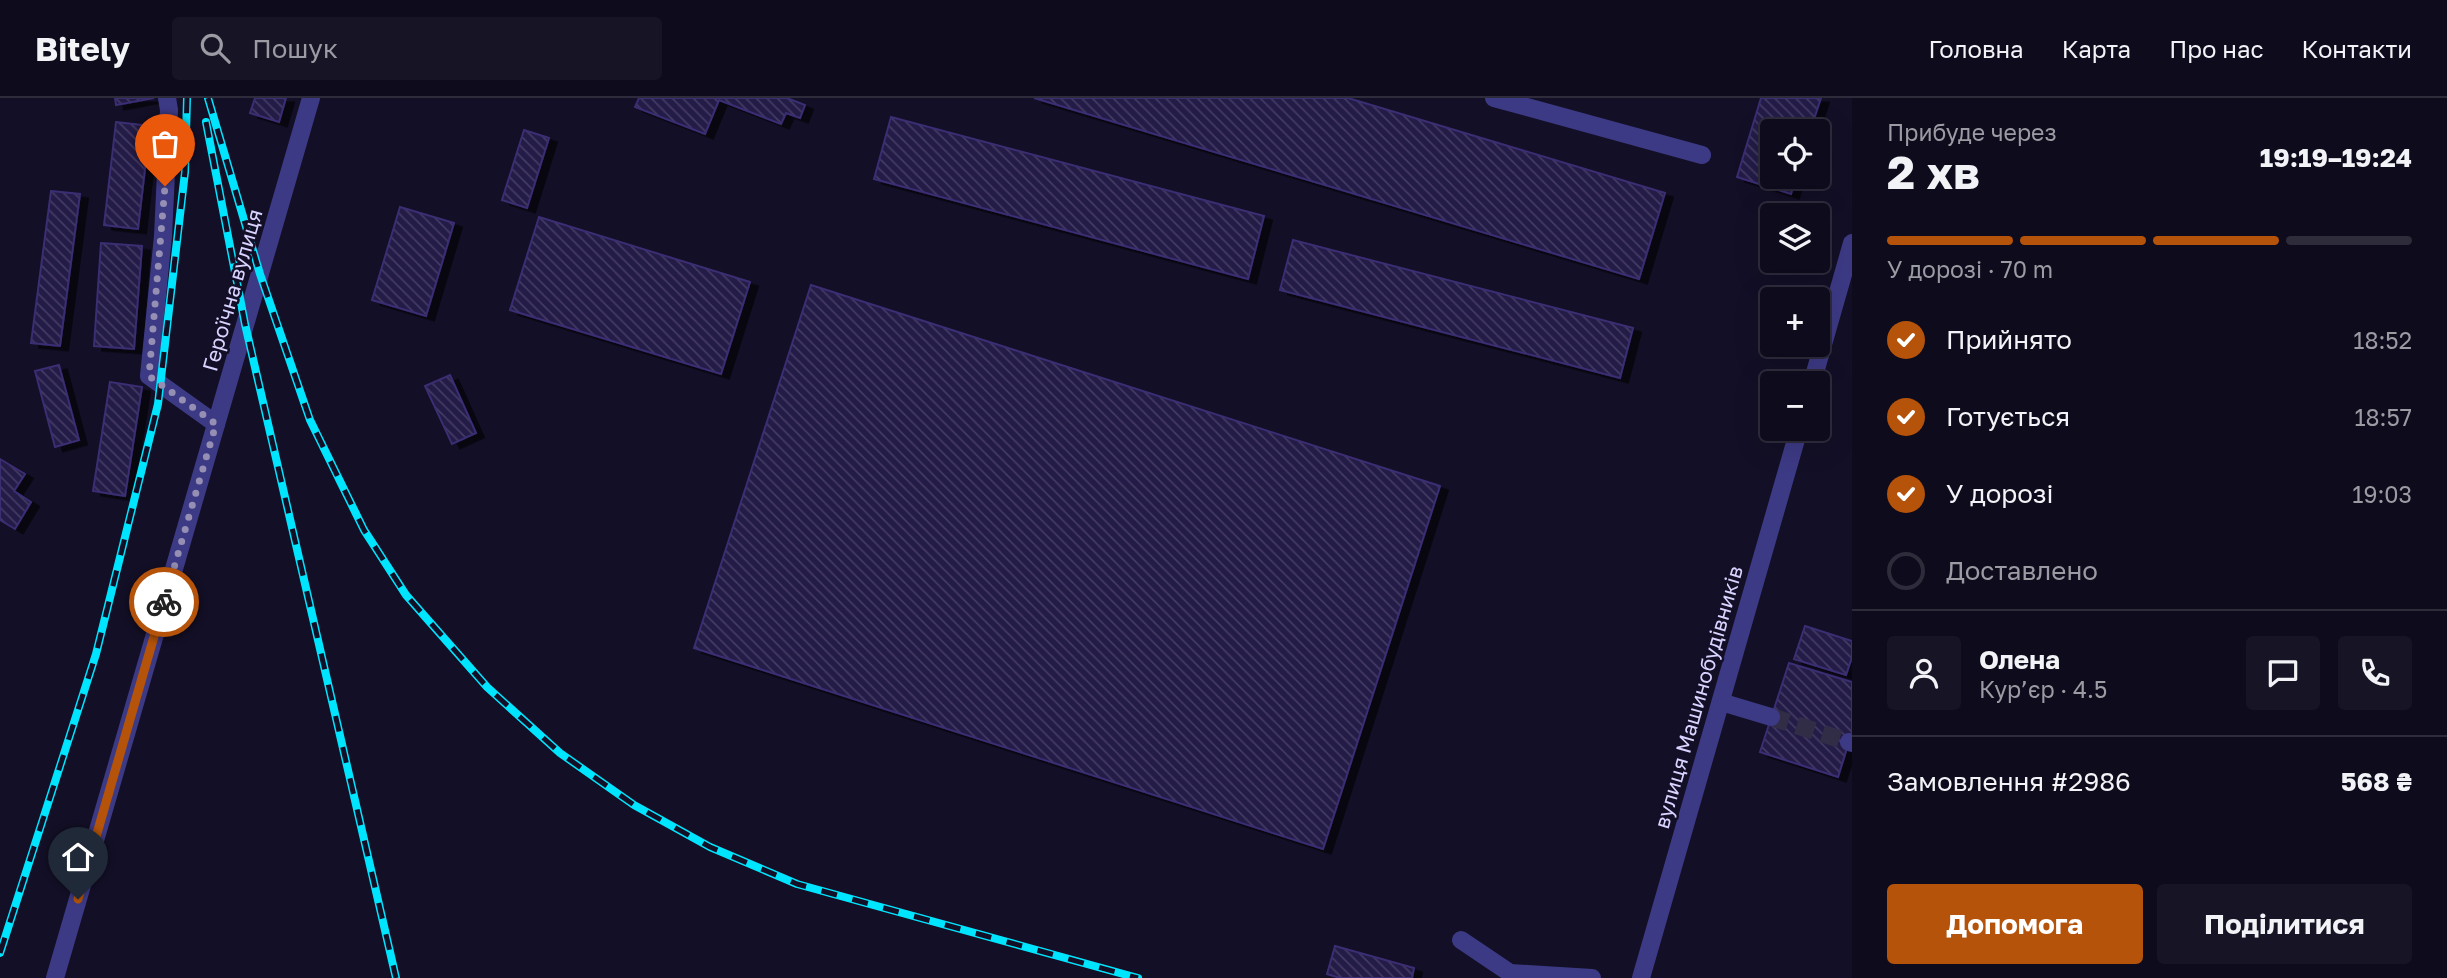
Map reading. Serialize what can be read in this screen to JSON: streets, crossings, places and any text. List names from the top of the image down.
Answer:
{
  "streets": {
    "street": ["Героїчна вулиця", "вулиця Машинобудівників"]
  },
  "page": {
    "header": "Bitely",
    "search": "Пошук",
    "nav": [
      "Головна",
      "Карта",
      "Про нас",
      "Контакти"
    ],
    "heading": ["2 хв", "Прибуде через", "19:19–19:24"],
    "panel": [
      "Олена",
      "Кур’єр · 4.5",
      "Замовлення #2986",
      "568 ₴"
    ],
    "map_buttons": ["+", "−"],
    "bar": "У дорозі · 70 m",
    "list": [
      ["Прийнято", "18:52"],
      ["Готується", "18:57"],
      ["У дорозі", "19:03"],
      "Доставлено"
    ],
    "buttons": ["Допомога", "Поділитися"]
  }
}
